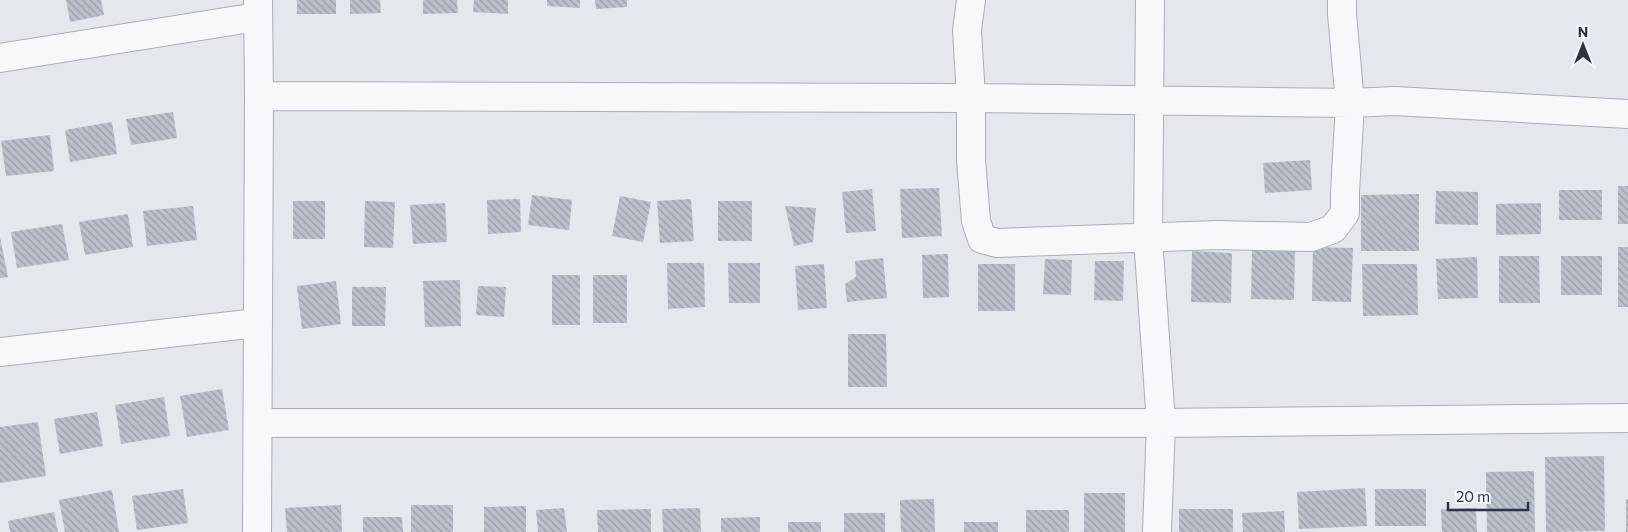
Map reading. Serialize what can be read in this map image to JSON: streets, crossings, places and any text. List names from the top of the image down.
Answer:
{
  "scale_bar": "20 m",
  "north": "top"
}
